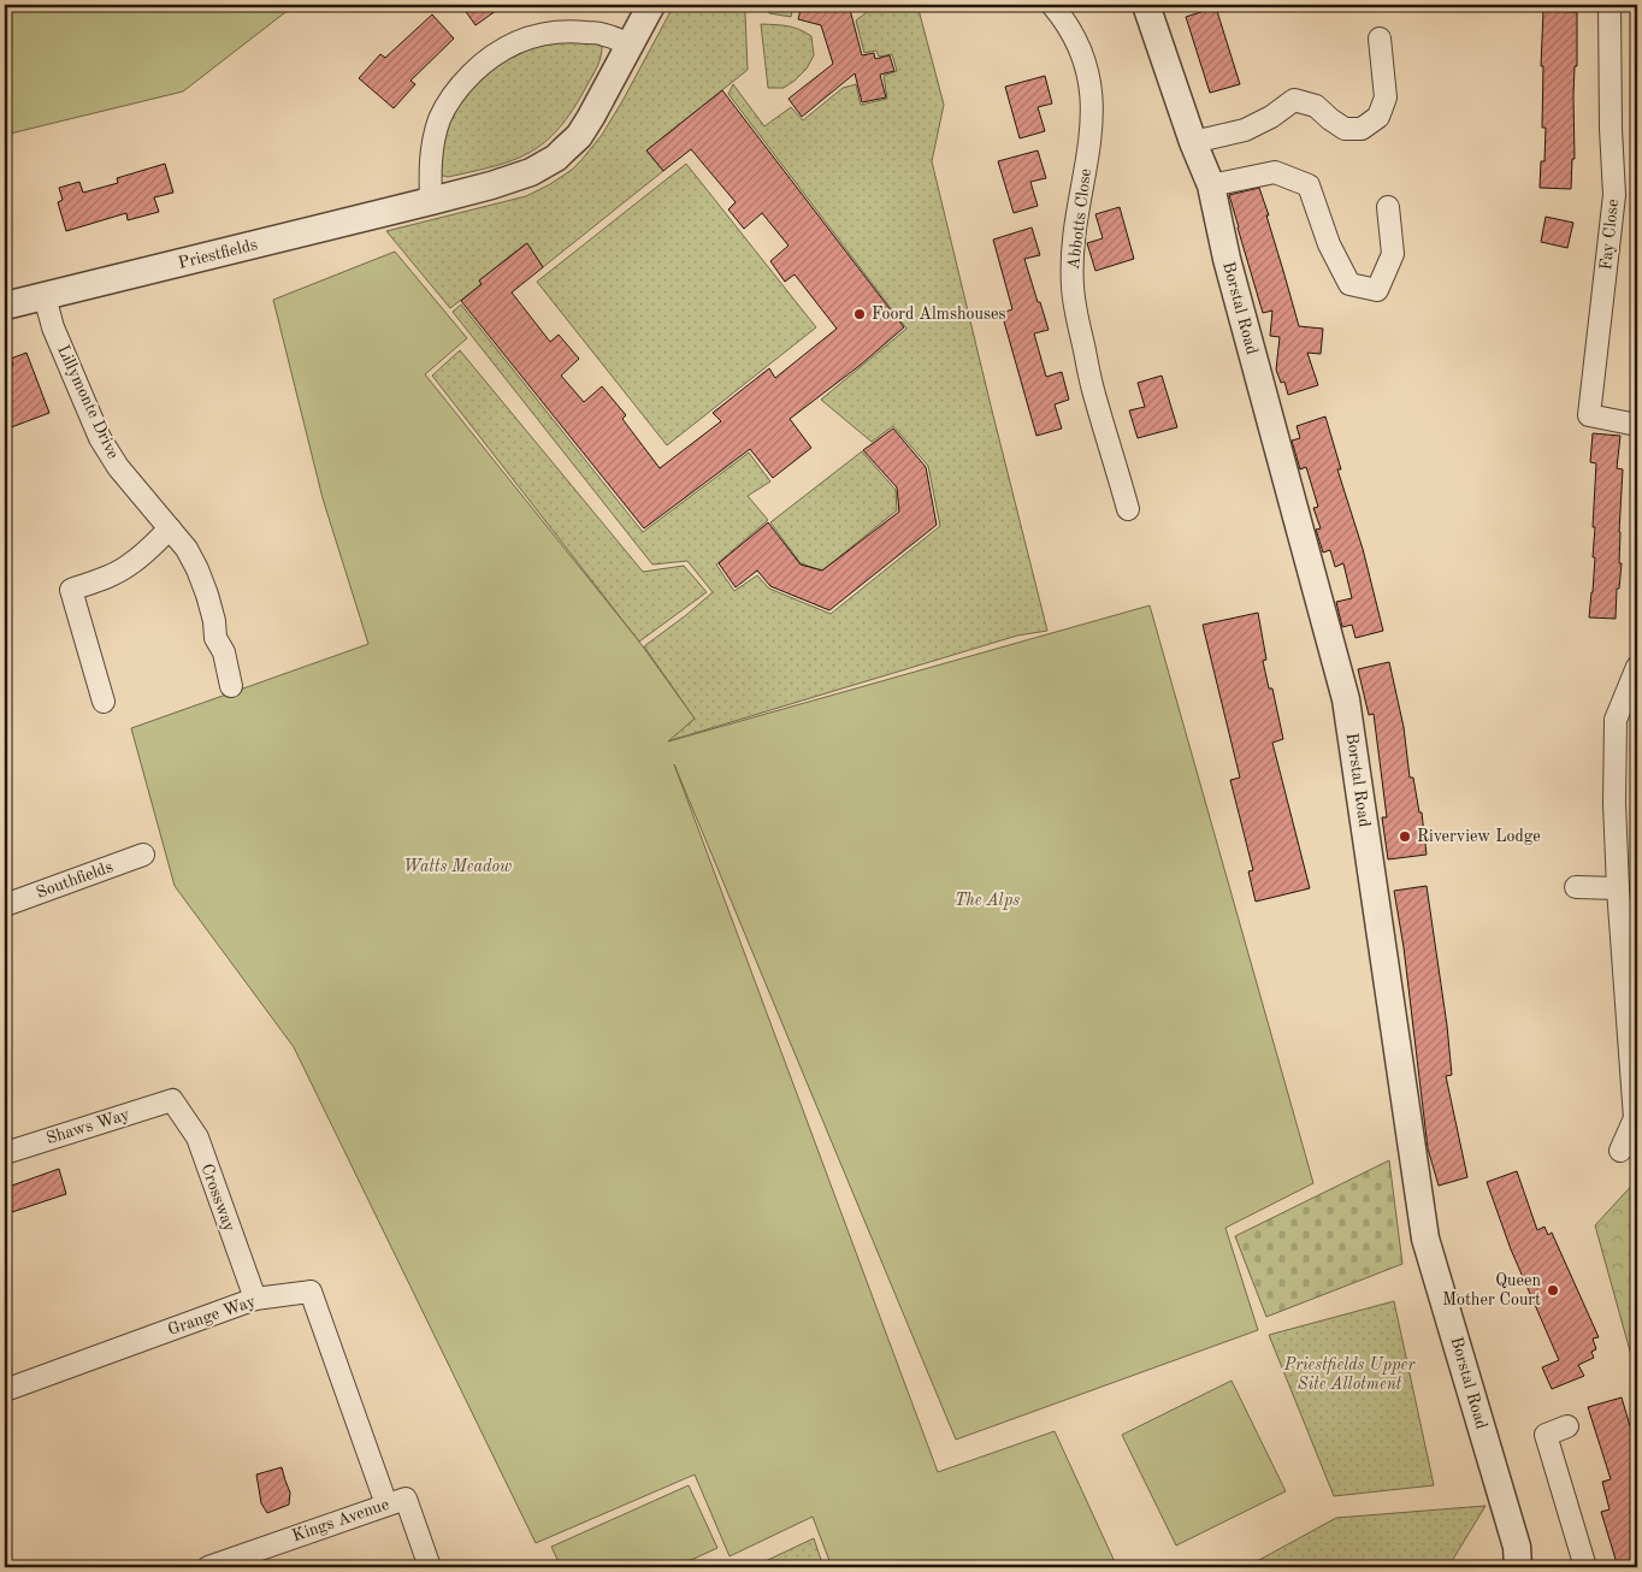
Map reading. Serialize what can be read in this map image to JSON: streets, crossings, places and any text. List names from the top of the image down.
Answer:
{
  "streets": {
    "street": [
      "Abbotts Close",
      "Fay Close",
      "Priestfields",
      "Borstal Road",
      "Lillymonte Drive",
      "Southfields",
      "Shaws Way",
      "Crossway",
      "Grange Way",
      "Kings Avenue"
    ]
  },
  "crossings": [
    ["Priestfields", "Lillymonte Drive"],
    ["Shaws Way", "Crossway"],
    ["Crossway", "Grange Way"],
    ["Grange Way", "Kings Avenue"]
  ],
  "parks": ["Watts Meadow", "The Alps", "Priestfields Upper Site Allotment"],
  "places": ["Foord Almshouses", "Riverview Lodge", "Queen Mother Court"]
}
